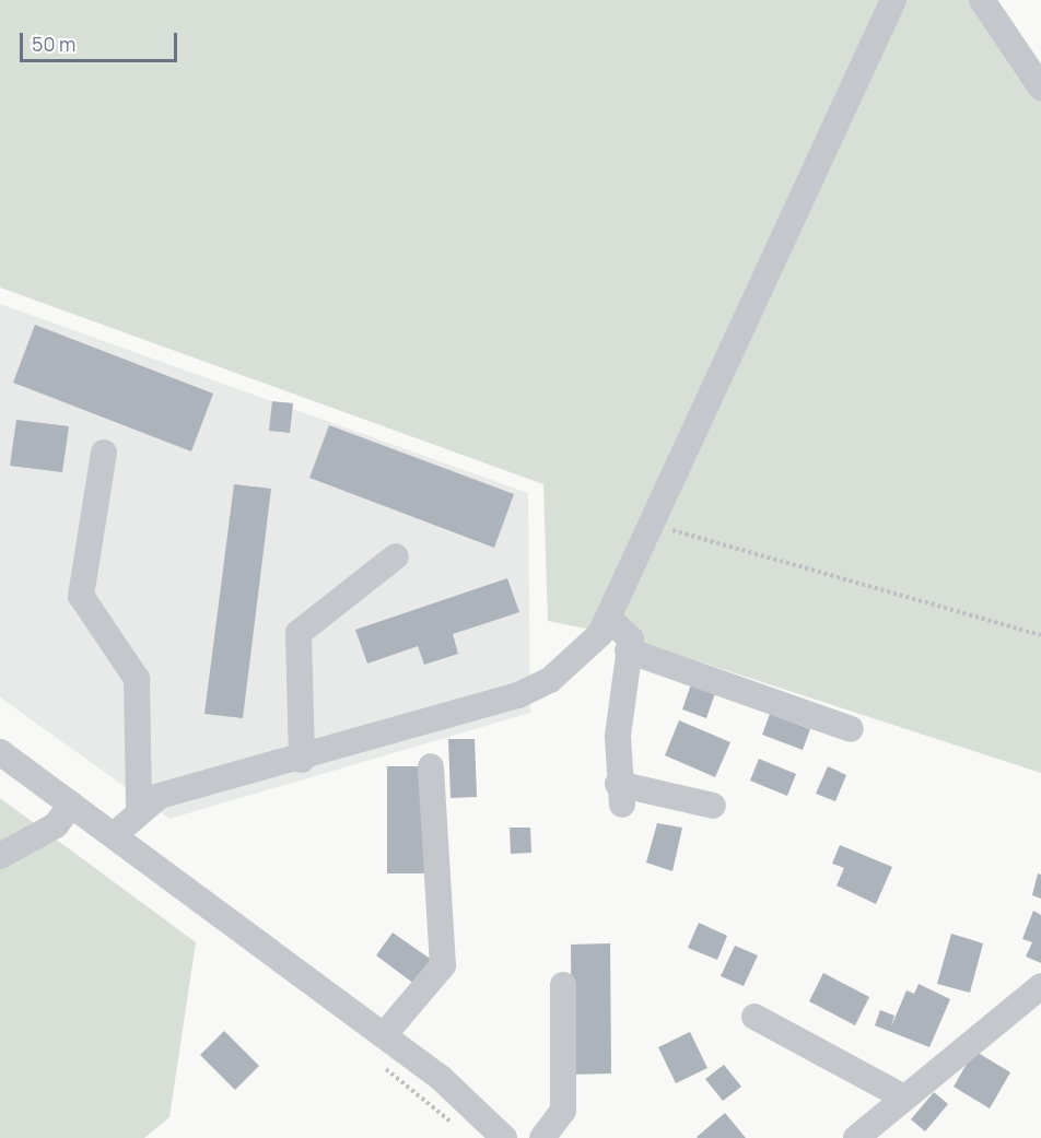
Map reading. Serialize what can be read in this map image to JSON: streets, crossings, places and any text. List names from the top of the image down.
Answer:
{
  "scale_bar": "50 m"
}
